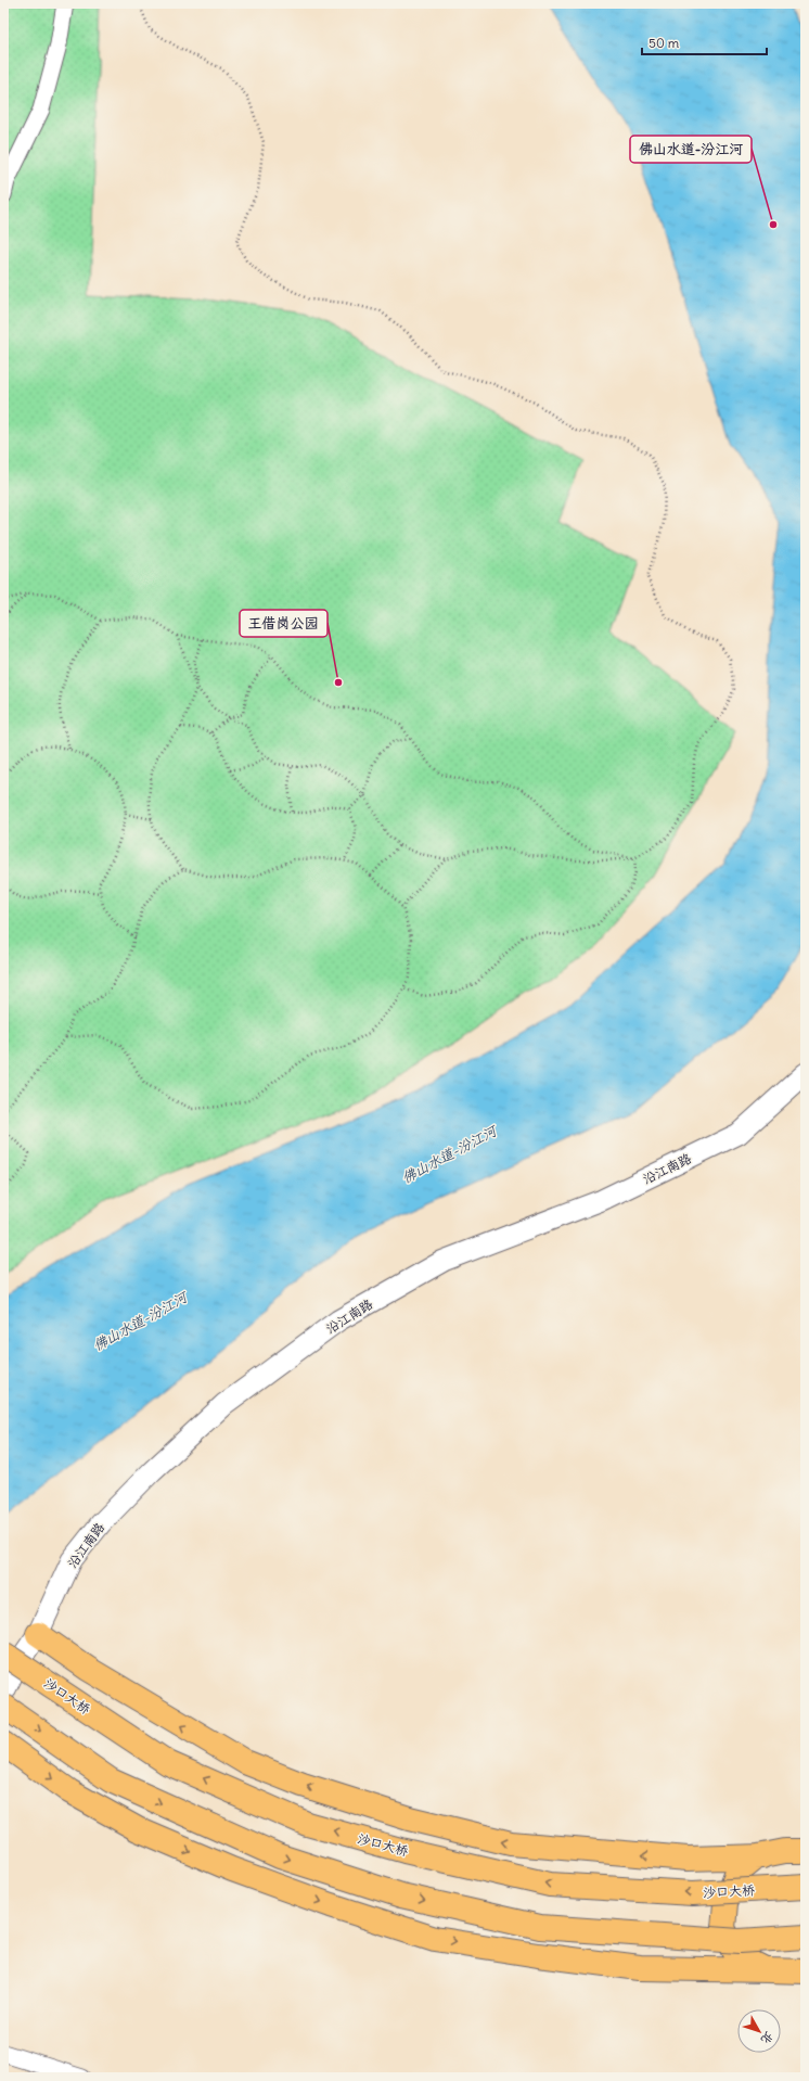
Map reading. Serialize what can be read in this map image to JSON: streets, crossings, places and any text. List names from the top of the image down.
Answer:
{
  "streets": {
    "main road": ["沙口大桥"],
    "street": ["沿江南路"]
  },
  "water": ["佛山水道-汾江河"],
  "places": ["佛山水道-汾江河", "王借岗公园"],
  "scale_bar": "50 m",
  "north": "bottom right"
}
